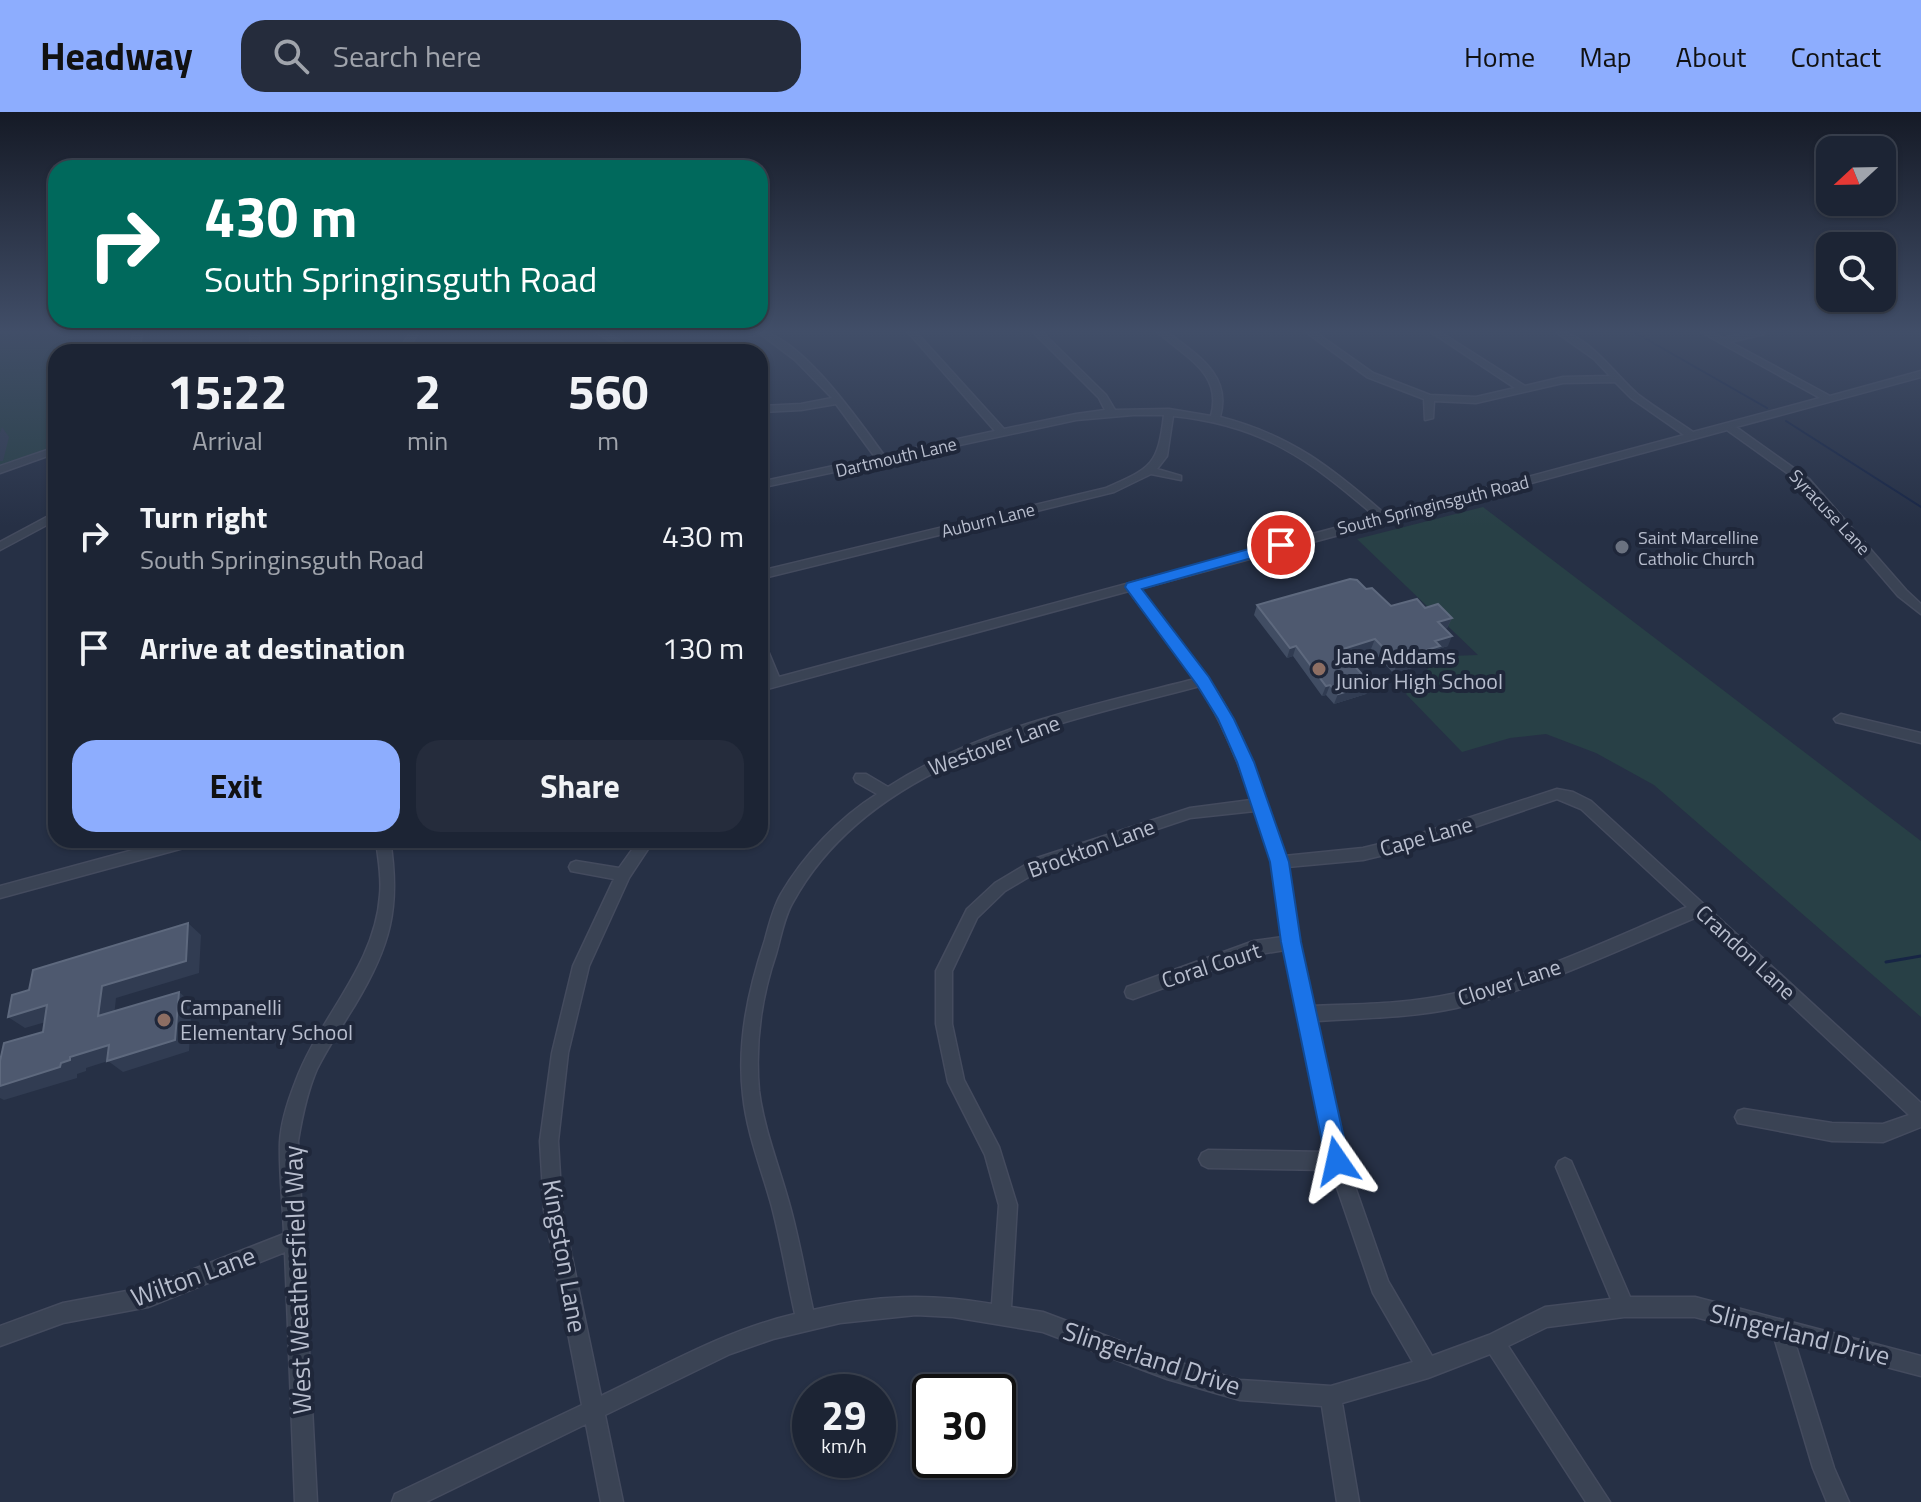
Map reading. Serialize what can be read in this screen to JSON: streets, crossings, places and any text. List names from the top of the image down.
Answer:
{
  "streets": {
    "street": [
      "Dartmouth Lane",
      "South Springinsguth Road",
      "Syracuse Lane",
      "Auburn Lane",
      "Westover Lane",
      "Cape Lane",
      "Brockton Lane",
      "Crandon Lane",
      "Coral Court",
      "Clover Lane",
      "Kingston Lane",
      "Wilton Lane",
      "West Weathersfield Way",
      "Slingerland Drive"
    ]
  },
  "crossings": [
    ["Dartmouth Lane", "South Springinsguth Road"],
    ["South Springinsguth Road", "Syracuse Lane"],
    ["Westover Lane", "Slingerland Drive"],
    ["Cape Lane", "Crandon Lane"],
    ["Brockton Lane", "Slingerland Drive"],
    ["Crandon Lane", "Clover Lane"],
    ["Kingston Lane", "Slingerland Drive"],
    ["Wilton Lane", "West Weathersfield Way"]
  ],
  "places": ["Saint Marcelline Catholic Church", "Jane Addams Junior High School", "Campanelli Elementary School"],
  "north": "left",
  "page": {
    "header": "Headway",
    "search": "Search here",
    "nav": [
      "Home",
      "Map",
      "About",
      "Contact"
    ],
    "turn": ["430 m", "South Springinsguth Road"],
    "eta": [
      "15:22",
      "Arrival",
      "2",
      "min",
      "560",
      "m"
    ],
    "list": [
      {
        "name": "Turn right",
        "note": "South Springinsguth Road",
        "value": "430 m"
      },
      {
        "name": "Arrive at destination",
        "value": "130 m"
      }
    ],
    "buttons": ["Exit", "Share"],
    "speed": "29 km/h",
    "limit": "30"
  }
}
